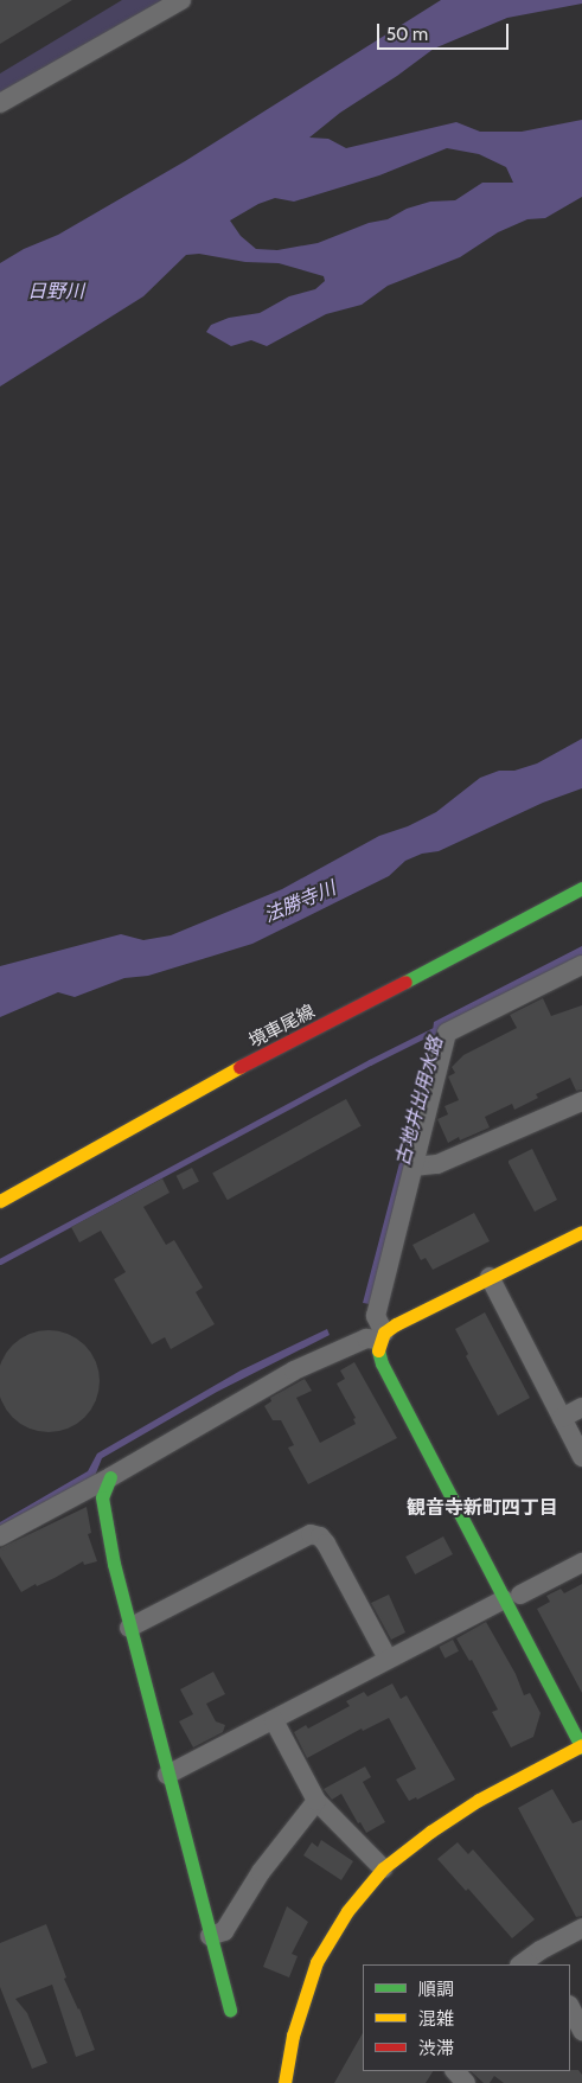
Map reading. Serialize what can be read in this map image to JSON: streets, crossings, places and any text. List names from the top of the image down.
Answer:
{
  "streets": {
    "street": ["境車尾線"]
  },
  "districts": ["観音寺新町四丁目"],
  "water": ["日野川", "法勝寺川", "古地井出用水路"],
  "legend": ["順調", "混雑", "渋滞"],
  "scale_bar": "50 m"
}
